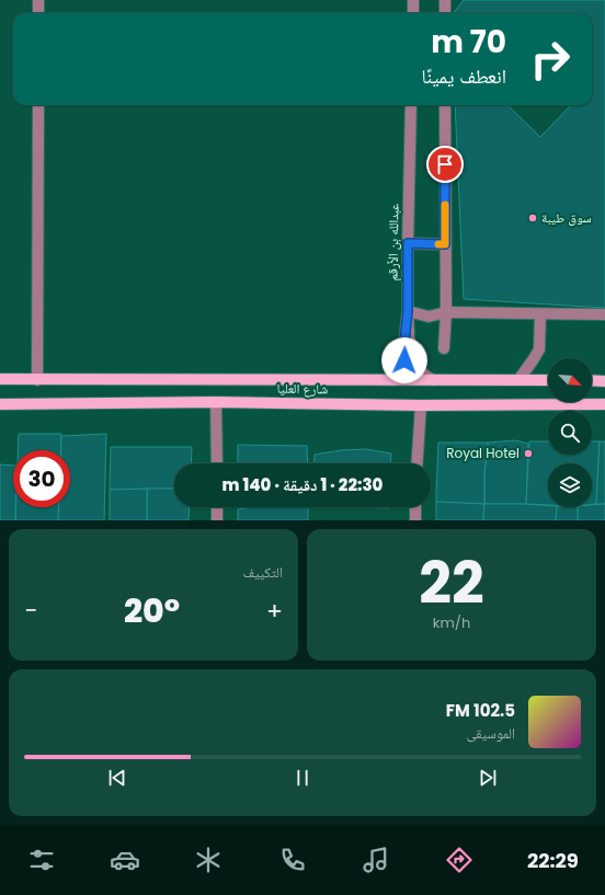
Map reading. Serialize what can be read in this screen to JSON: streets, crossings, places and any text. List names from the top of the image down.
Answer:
{
  "streets": {
    "main road": ["شارع العليا"],
    "street": ["عبدالله بن الأرقم"]
  },
  "crossings": [
    ["عبدالله بن الأرقم", "شارع العليا"]
  ],
  "places": ["سوق طيبة", "Royal Hotel"],
  "north": "bottom right",
  "page": {
    "turn": ["70 m", "انعطف يمينًا"],
    "limit": "30",
    "trip": "22:30 · 1 دقيقة · 140 m",
    "tile": [
      ["22", "km/h"],
      "التكييف"
    ],
    "heat": ["−", "20°", "+"],
    "song": ["102.5 FM", "الموسيقى"],
    "tabs": "22:29"
  }
}
